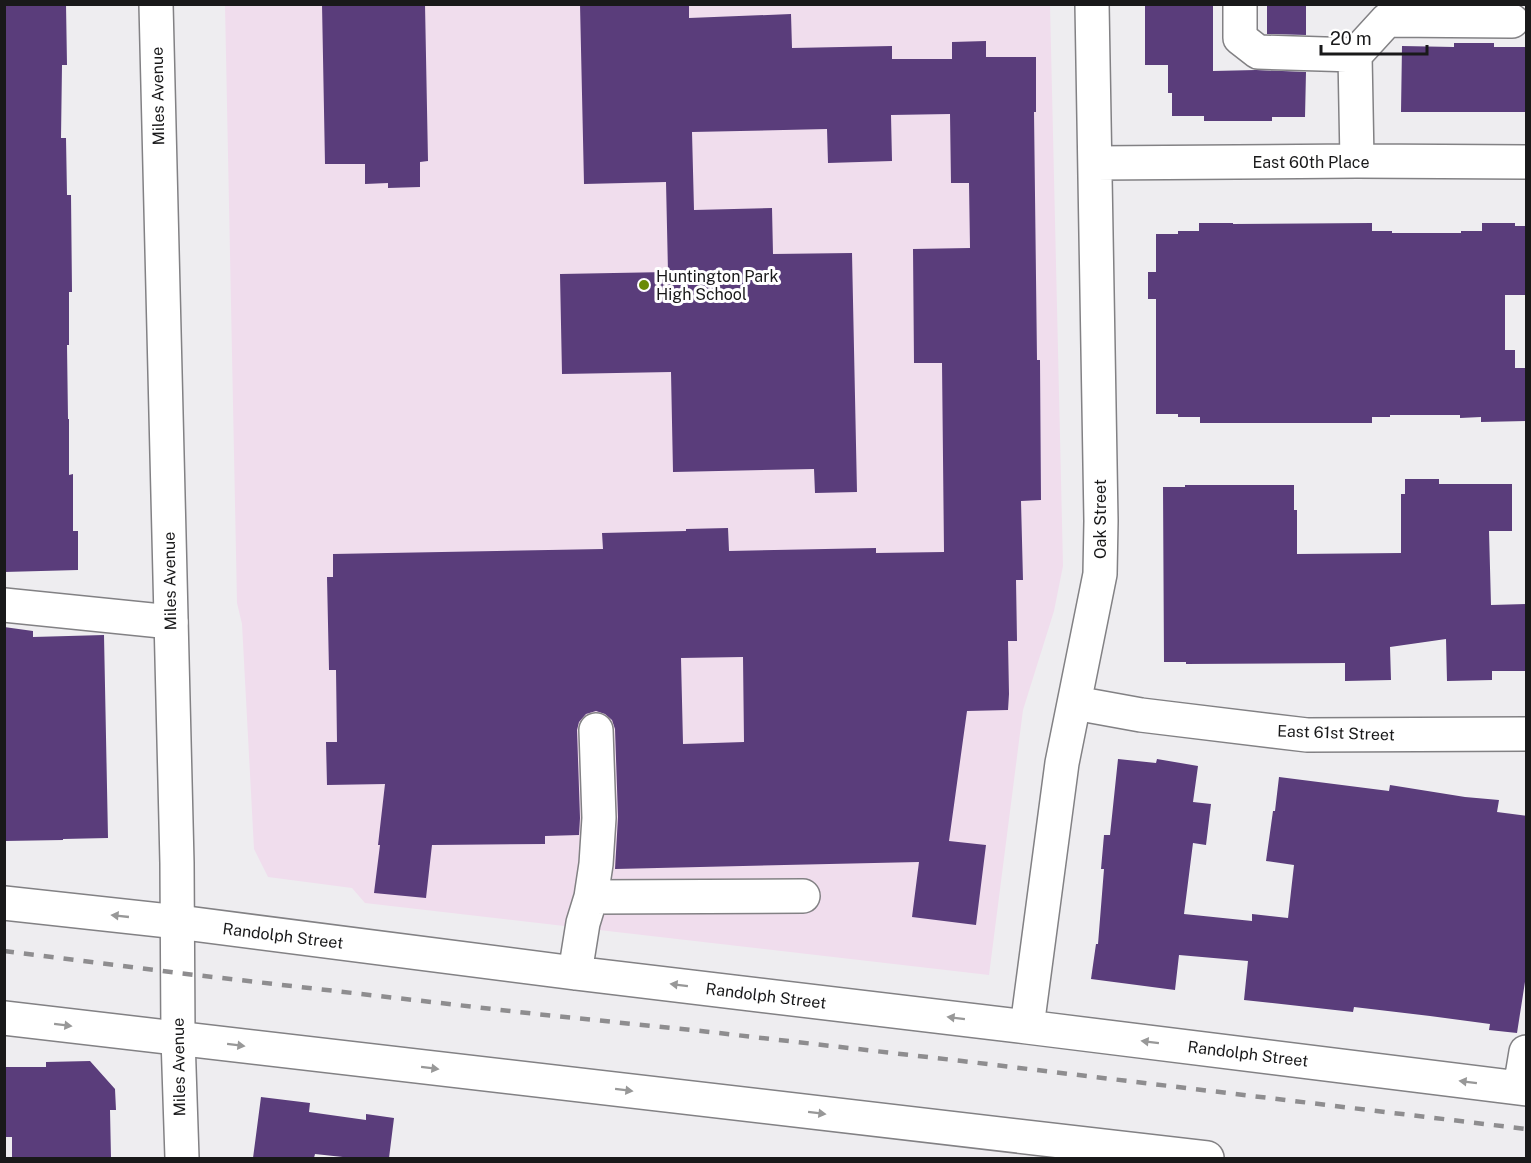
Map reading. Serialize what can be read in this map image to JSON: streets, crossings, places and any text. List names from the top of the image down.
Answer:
{
  "streets": {
    "street": [
      "Miles Avenue",
      "East 60th Place",
      "Oak Street",
      "East 61st Street",
      "Randolph Street"
    ]
  },
  "crossings": [
    ["Miles Avenue", "Randolph Street"],
    ["East 60th Place", "Oak Street"],
    ["Oak Street", "East 61st Street"],
    ["Oak Street", "Randolph Street"]
  ],
  "places": ["Huntington Park High School"],
  "scale_bar": "20 m"
}
